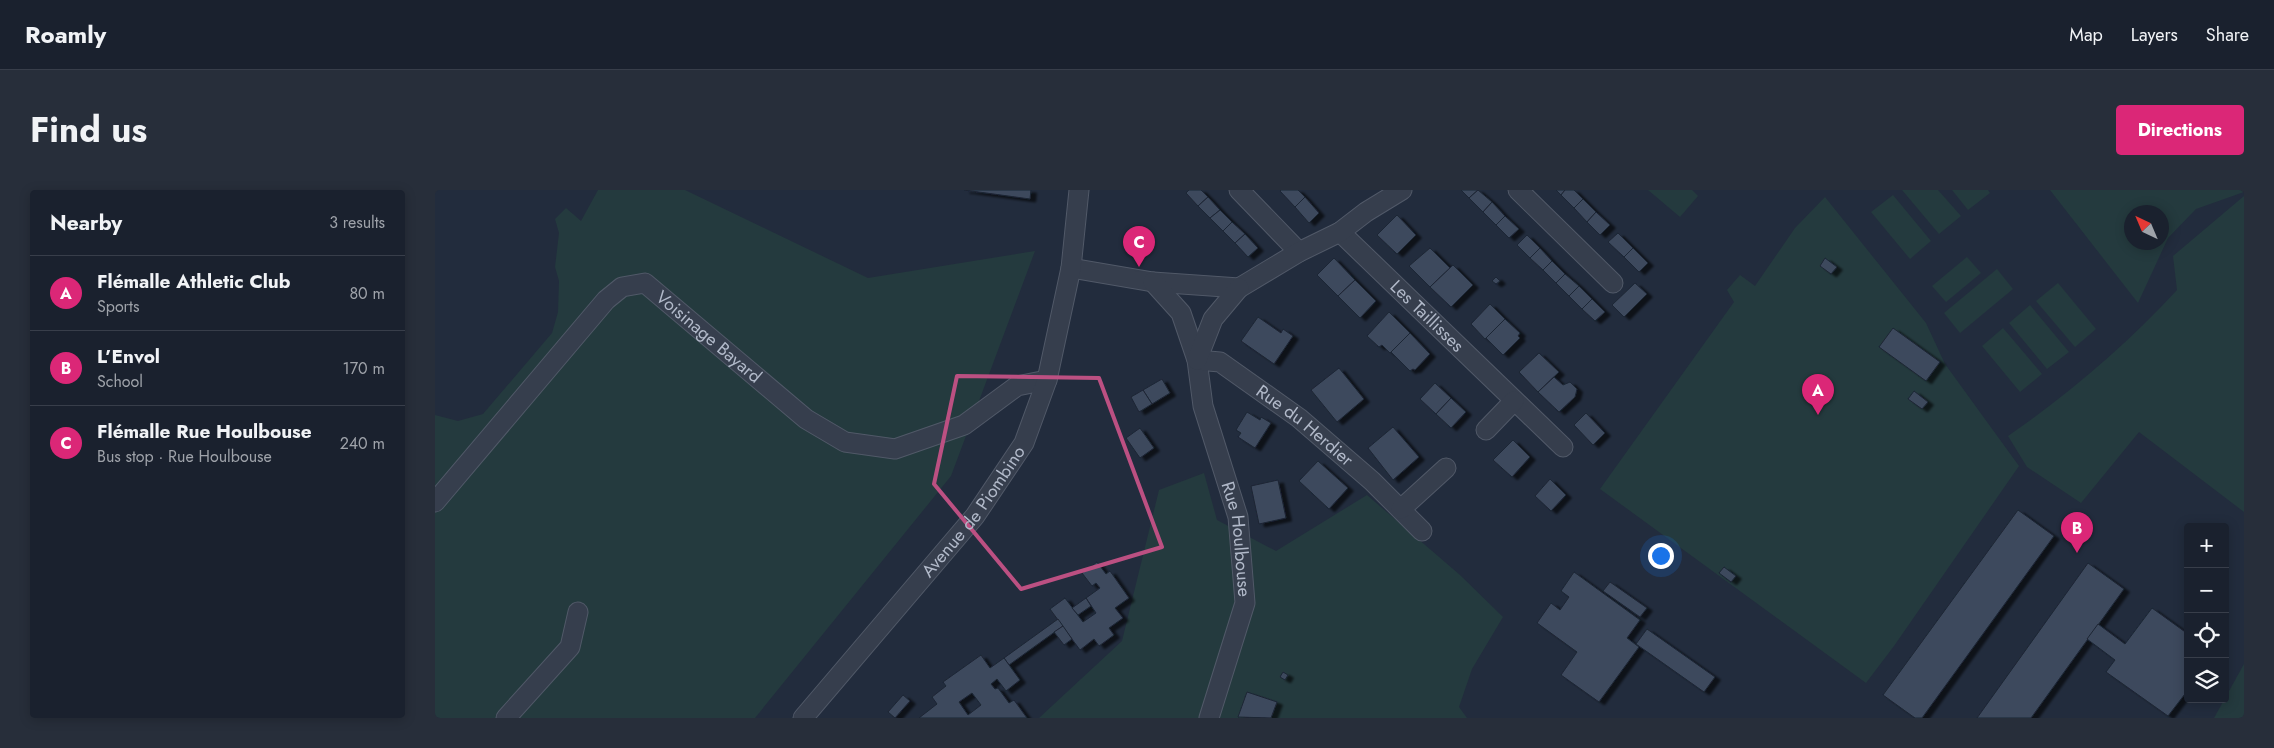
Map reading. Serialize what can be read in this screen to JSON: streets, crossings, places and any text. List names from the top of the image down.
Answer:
{
  "streets": {
    "street": [
      "Les Taillisses",
      "Voisinage Bayard",
      "Rue du Herdier",
      "Avenue de Piombino",
      "Rue Houlbouse"
    ]
  },
  "crossings": [
    ["Les Taillisses", "Rue Houlbouse"],
    ["Voisinage Bayard", "Avenue de Piombino"],
    ["Rue du Herdier", "Rue Houlbouse"]
  ],
  "north": "top left",
  "page": {
    "header": "Roamly",
    "nav": ["Map", "Layers", "Share"],
    "title": "Find us",
    "buttons": "Directions",
    "heading": ["Nearby", "3 results"],
    "pins": ["C", "A", "B"],
    "list": [
      {
        "mark": "A",
        "name": "Flémalle Athletic Club",
        "note": "Sports",
        "value": "80 m"
      },
      {
        "mark": "B",
        "name": "L’Envol",
        "note": "School",
        "value": "170 m"
      },
      {
        "mark": "C",
        "name": "Flémalle Rue Houlbouse",
        "note": "Bus stop · Rue Houlbouse",
        "value": "240 m"
      }
    ],
    "map_buttons": ["+", "−"]
  }
}
